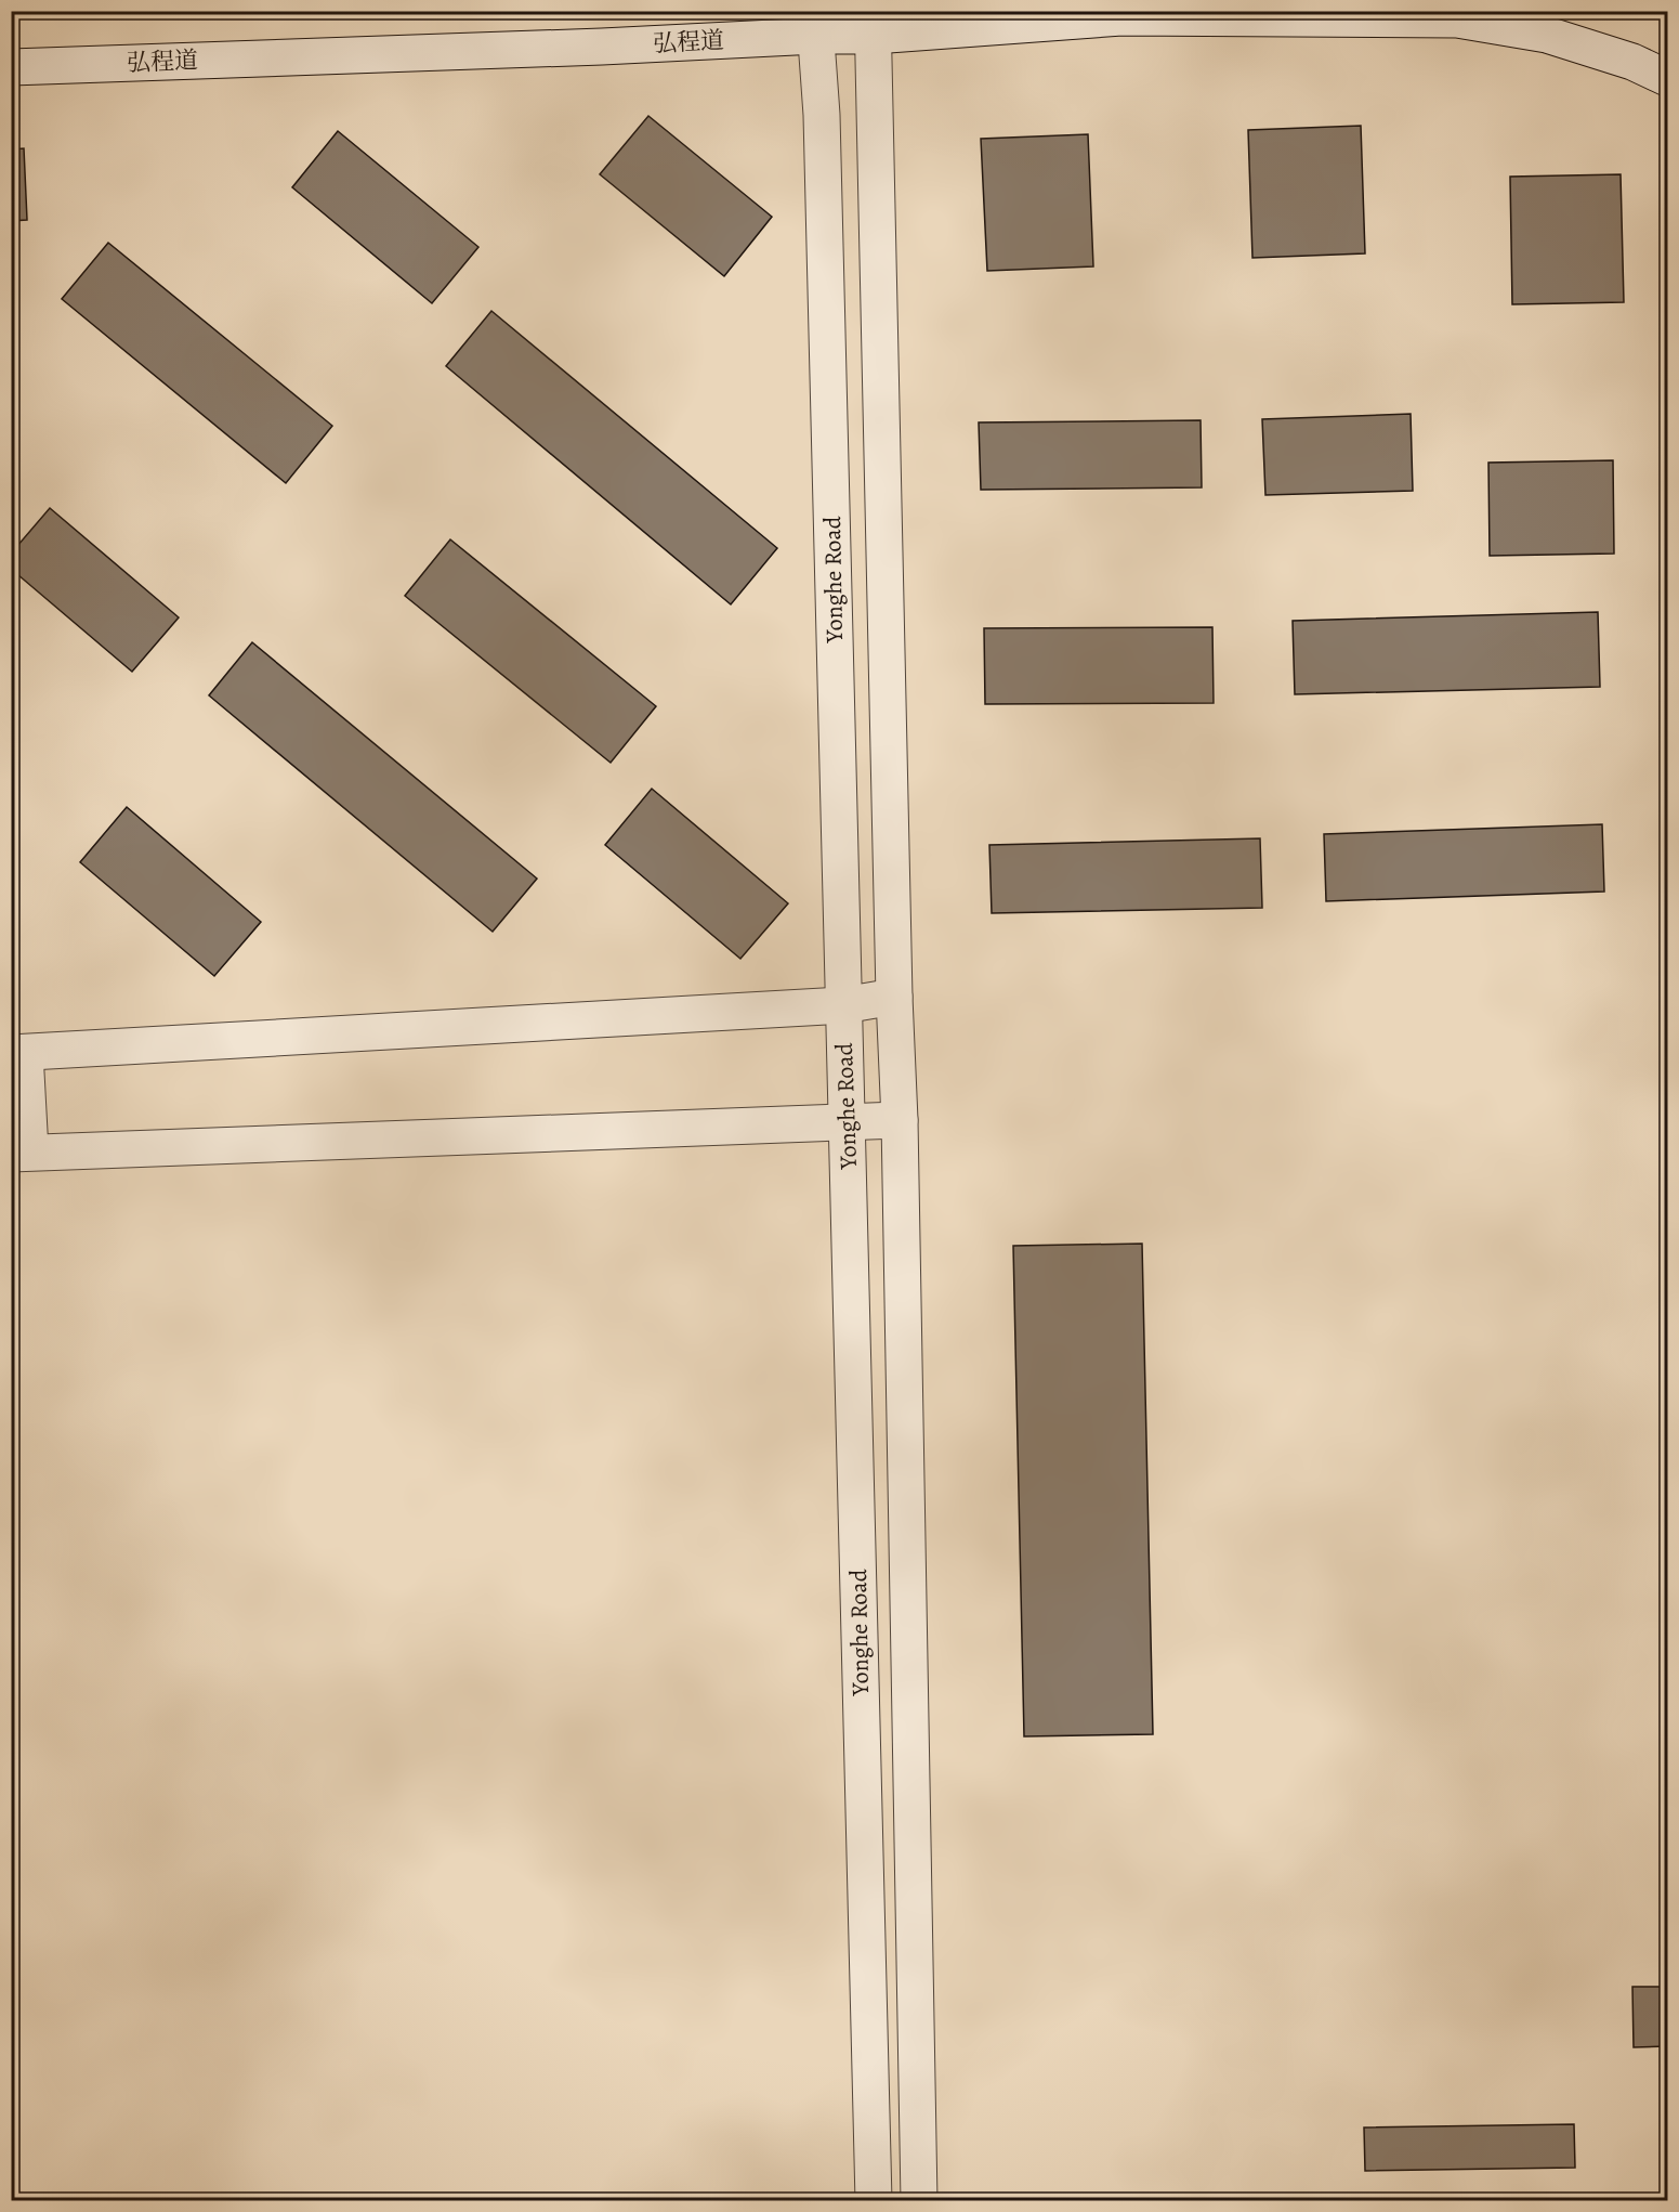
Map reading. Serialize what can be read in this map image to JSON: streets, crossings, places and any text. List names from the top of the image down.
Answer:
{
  "streets": {
    "street": ["弘程道", "Yonghe Road"]
  },
  "crossings": [
    ["弘程道", "Yonghe Road"]
  ]
}
